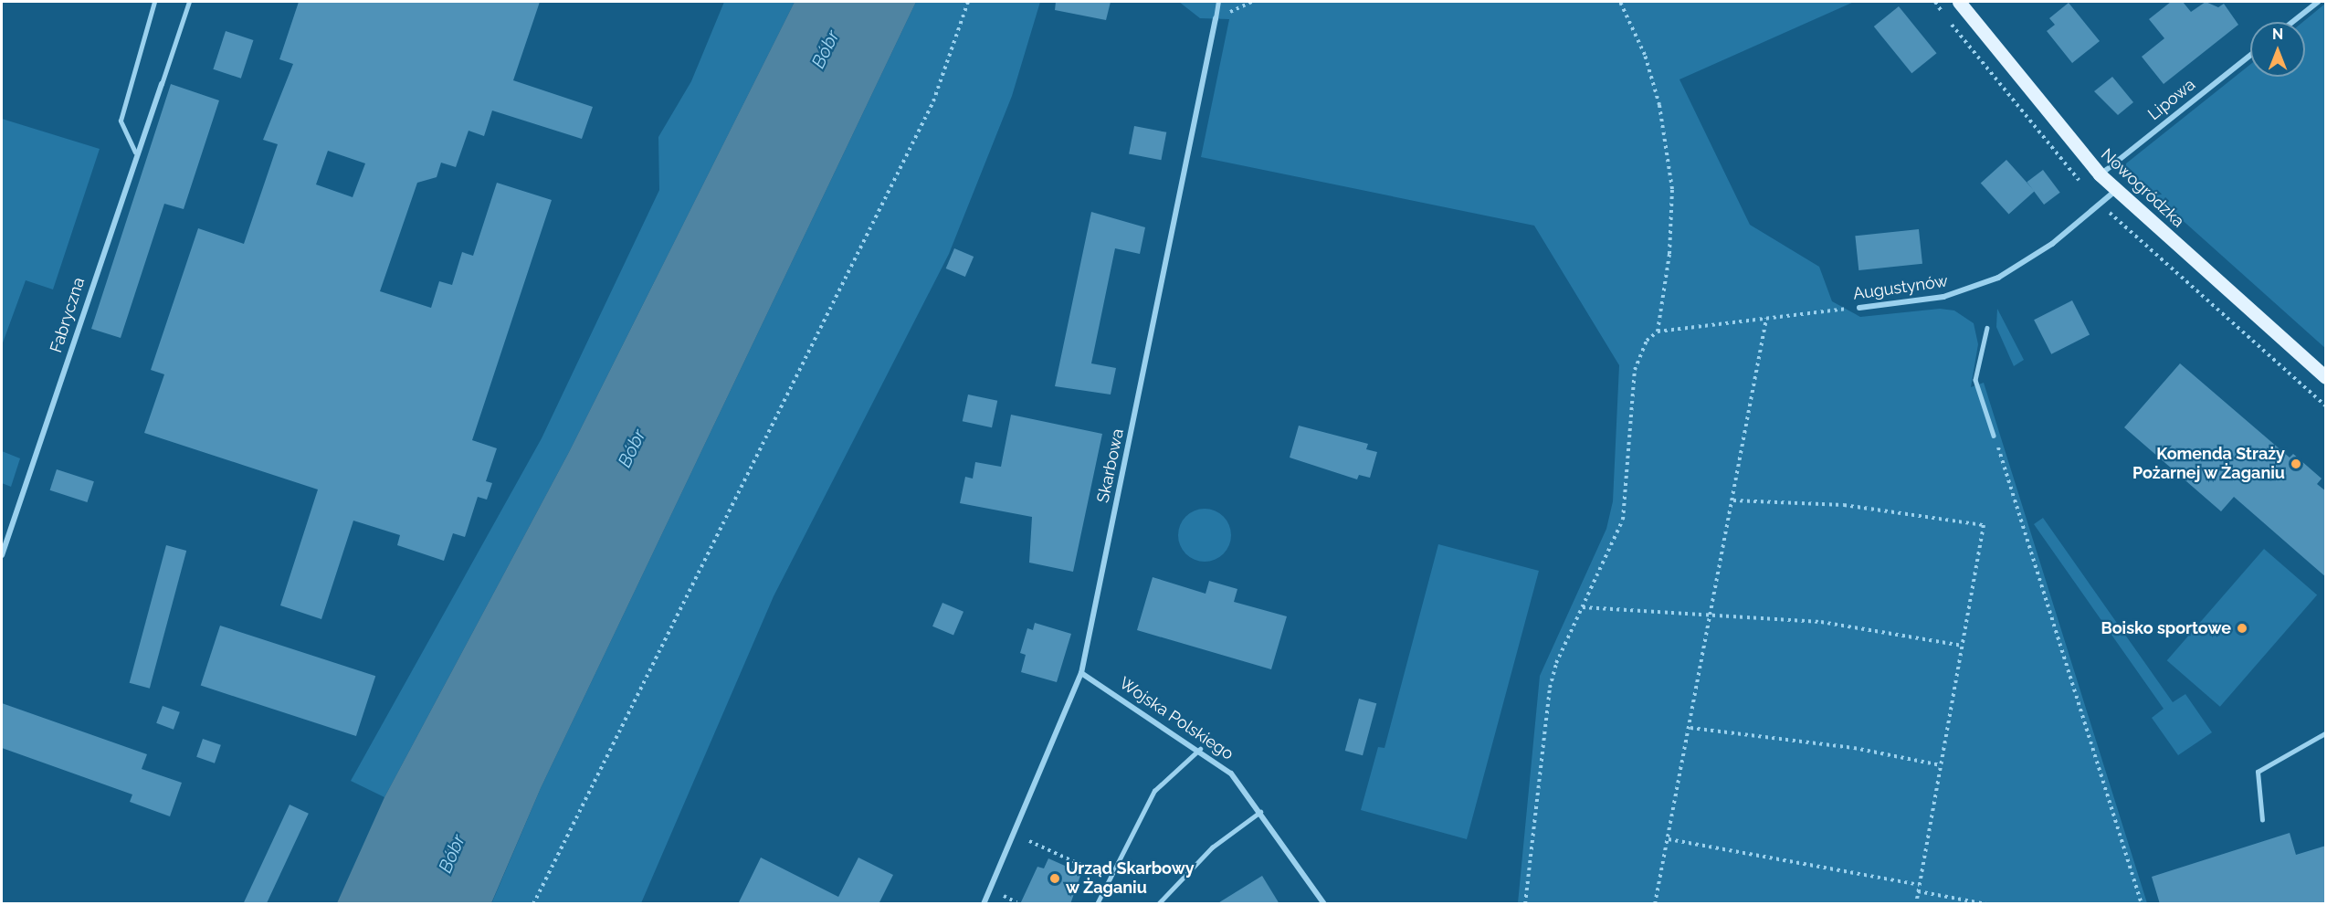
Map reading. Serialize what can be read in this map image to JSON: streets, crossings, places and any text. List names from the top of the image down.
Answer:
{
  "streets": {
    "main road": ["Nowogródzka"],
    "street": [
      "Lipowa",
      "Augustynów",
      "Fabryczna",
      "Skarbowa",
      "Wojska Polskiego"
    ]
  },
  "crossings": [
    ["Lipowa", "Nowogródzka"],
    ["Nowogródzka", "Augustynów"],
    ["Skarbowa", "Wojska Polskiego"]
  ],
  "water": ["Bóbr"],
  "places": ["Komenda Straży Pożarnej w Żaganiu", "Boisko sportowe", "Urząd Skarbowy w Żaganiu"],
  "north": "top"
}
